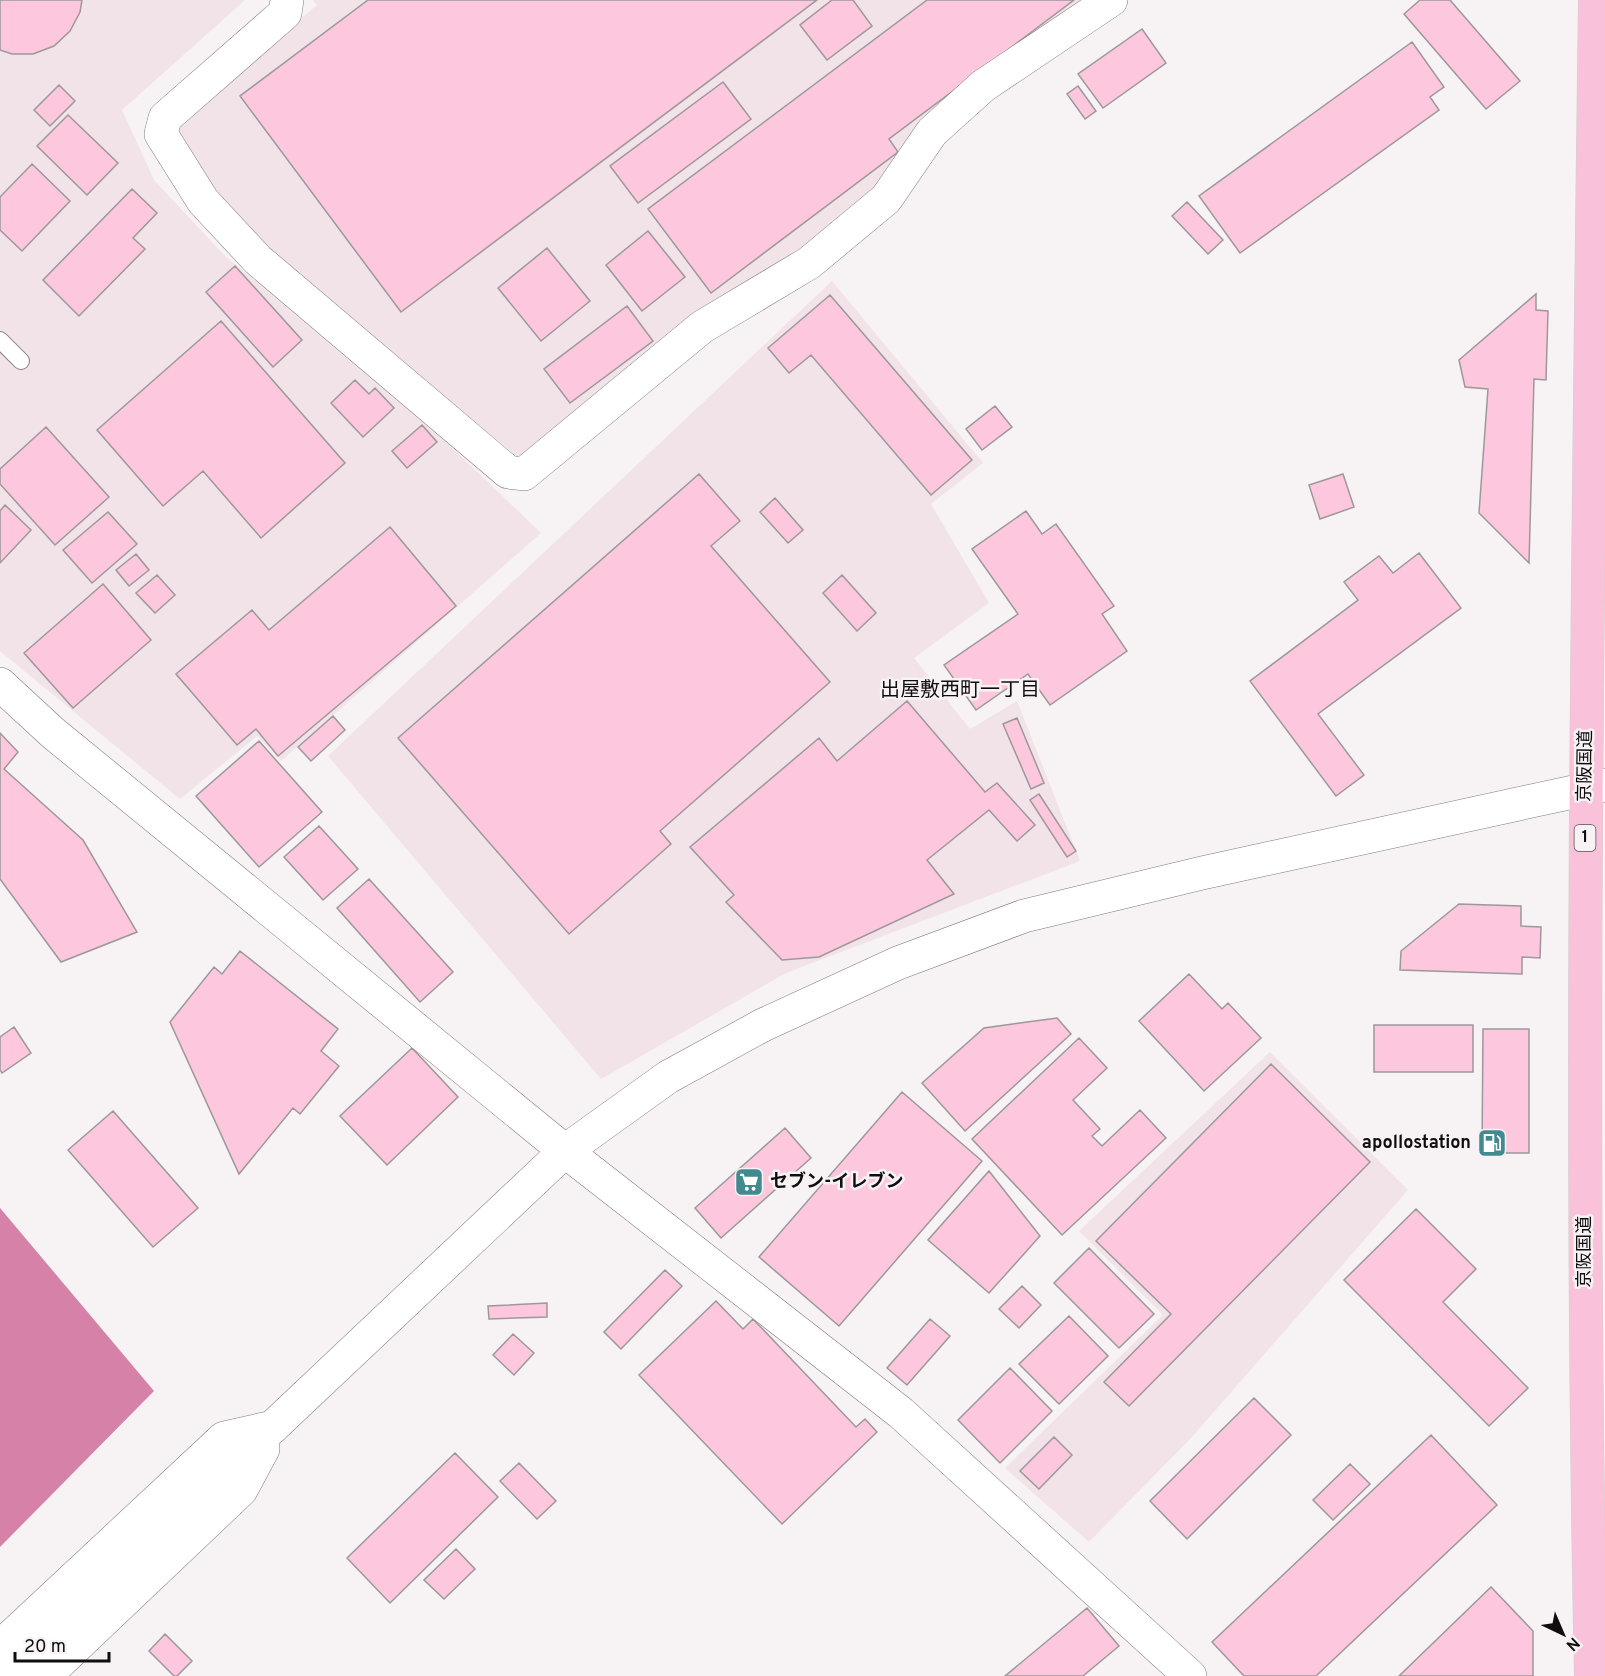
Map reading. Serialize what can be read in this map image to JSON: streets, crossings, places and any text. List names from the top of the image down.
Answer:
{
  "streets": {
    "highway": ["京阪国道", "1"]
  },
  "districts": ["出屋敷西町一丁目"],
  "places": {
    "fuel station": ["apollostation"],
    "supermarket": ["セブン-イレブン"]
  },
  "scale_bar": "20 m",
  "north": "bottom right"
}
